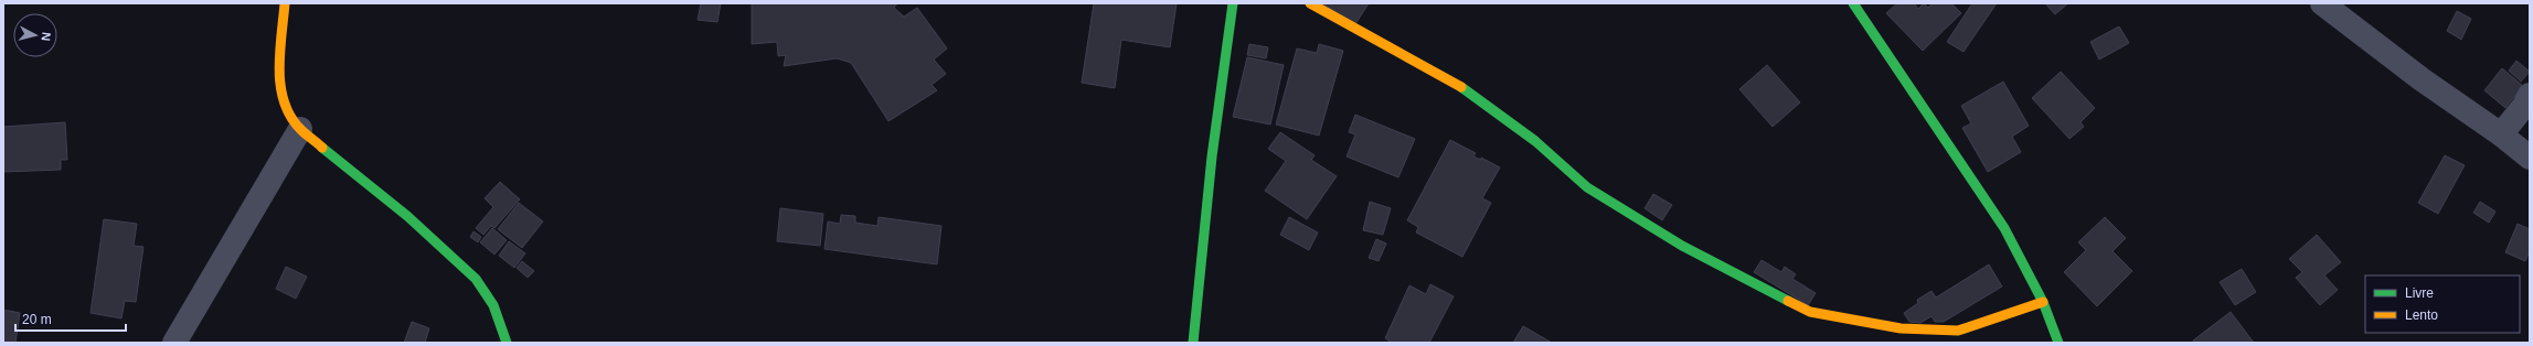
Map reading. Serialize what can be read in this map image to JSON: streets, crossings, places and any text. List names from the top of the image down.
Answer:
{
  "legend": ["Livre", "Lento"],
  "scale_bar": "20 m",
  "north": "right"
}
